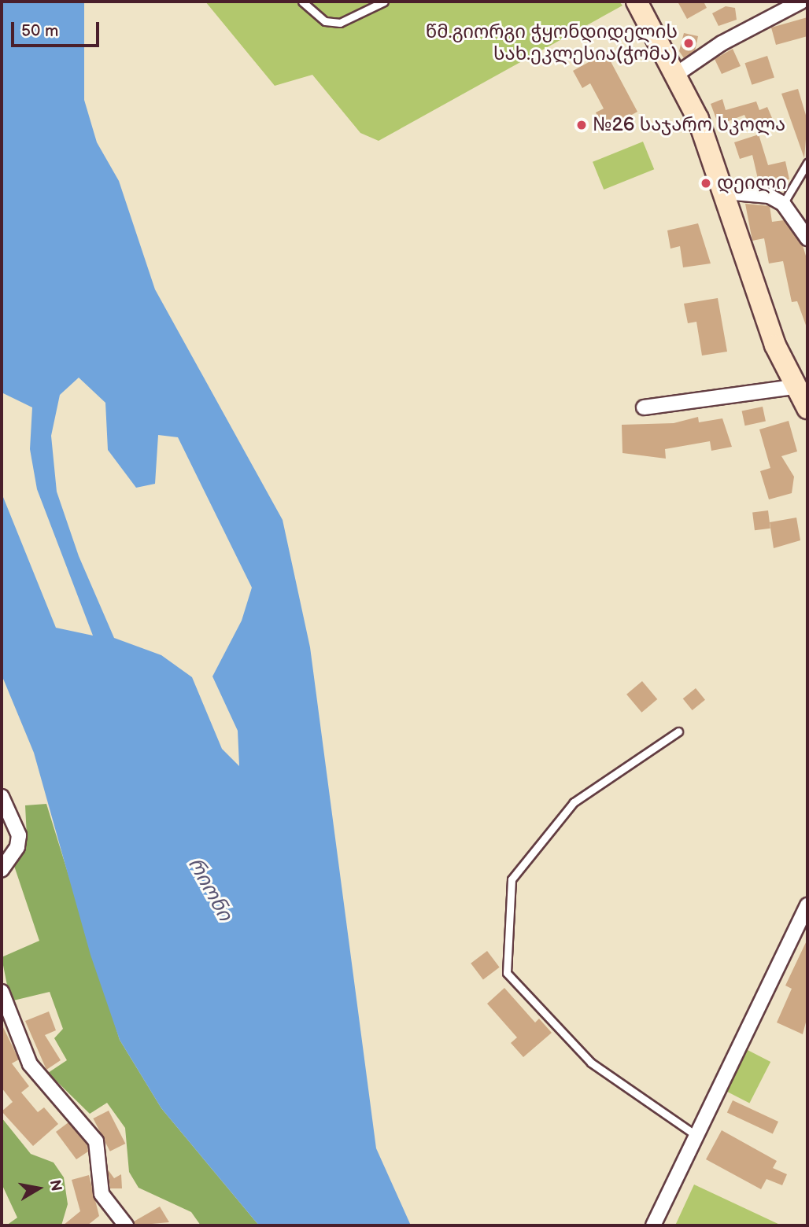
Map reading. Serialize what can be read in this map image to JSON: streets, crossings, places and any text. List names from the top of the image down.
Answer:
{
  "water": ["რიონი"],
  "places": ["წმ.გიორგი ჭყონდიდელის სახ.ეკლესია(ჭომა)", "№26 საჯარო სკოლა", "დეილი"],
  "scale_bar": "50 m",
  "north": "right"
}
